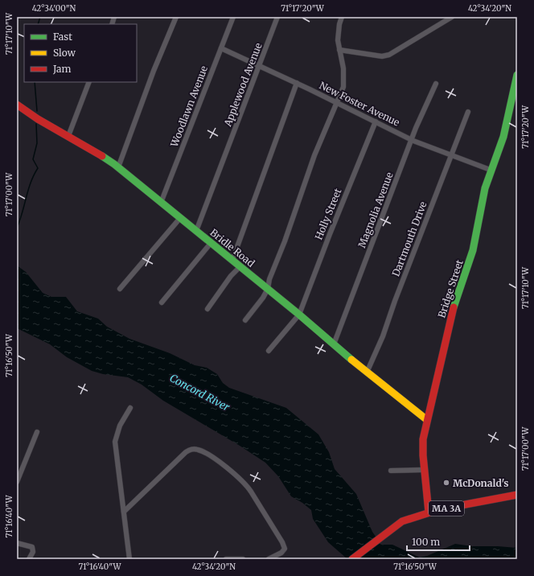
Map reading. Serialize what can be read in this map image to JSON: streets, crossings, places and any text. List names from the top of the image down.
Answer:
{
  "streets": {
    "main road": ["Bridle Road", "Bridge Street", "MA 3A"],
    "street": [
      "Applewood Avenue",
      "New Foster Avenue",
      "Woodlawn Avenue",
      "Magnolia Avenue",
      "Holly Street",
      "Dartmouth Drive"
    ]
  },
  "crossings": [
    ["Applewood Avenue", "New Foster Avenue"],
    ["Applewood Avenue", "Bridle Road"],
    ["New Foster Avenue", "Woodlawn Avenue"],
    ["New Foster Avenue", "Magnolia Avenue"],
    ["New Foster Avenue", "Holly Street"],
    ["New Foster Avenue", "Dartmouth Drive"],
    ["New Foster Avenue", "Bridge Street"],
    ["Woodlawn Avenue", "Bridle Road"],
    ["Magnolia Avenue", "Bridle Road"],
    ["Holly Street", "Bridle Road"],
    ["Dartmouth Drive", "Bridle Road"],
    ["Bridle Road", "Bridge Street"],
    ["Bridge Street", "MA 3A"]
  ],
  "water": ["Concord River"],
  "places": ["McDonald's"],
  "legend": ["Fast", "Slow", "Jam"],
  "scale_bar": "100 m",
  "coordinates": [
    "42°34'00\"N",
    "71°17'20\"W",
    "42°34'20\"N",
    "71°17'10\"W",
    "71°17'00\"W",
    "71°16'50\"W",
    "71°16'40\"W"
  ]
}
